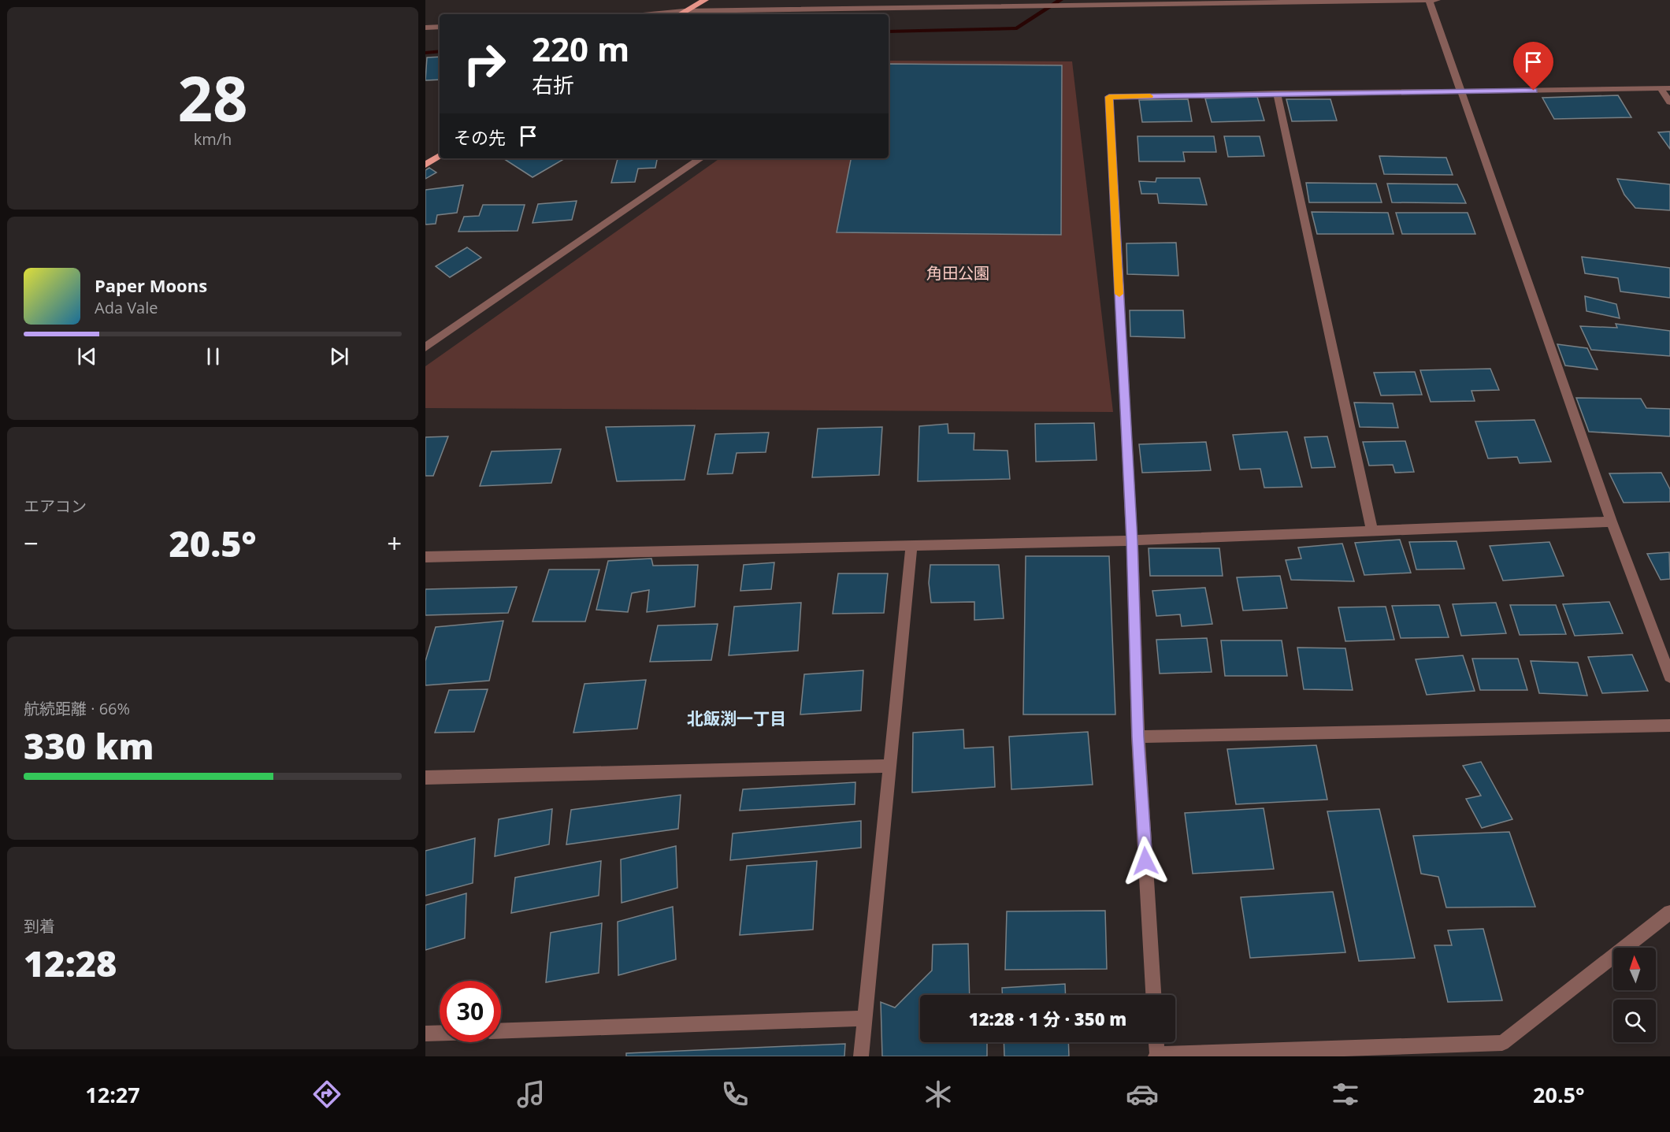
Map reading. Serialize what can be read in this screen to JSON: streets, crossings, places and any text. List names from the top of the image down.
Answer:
{
  "districts": ["北飯渕一丁目"],
  "parks": ["角田公園"],
  "north": "top",
  "page": {
    "tile": [
      ["28", "km/h"],
      "エアコン",
      ["航続距離 · 66%", "330 km"],
      ["到着", "12:28"]
    ],
    "turn": ["220 m", "右折"],
    "then": "その先",
    "song": ["Paper Moons", "Ada Vale"],
    "heat": ["−", "20.5°", "+"],
    "limit": "30",
    "trip": "12:28 · 1 分 · 350 m",
    "tabs": ["12:27", "20.5°"]
  }
}
